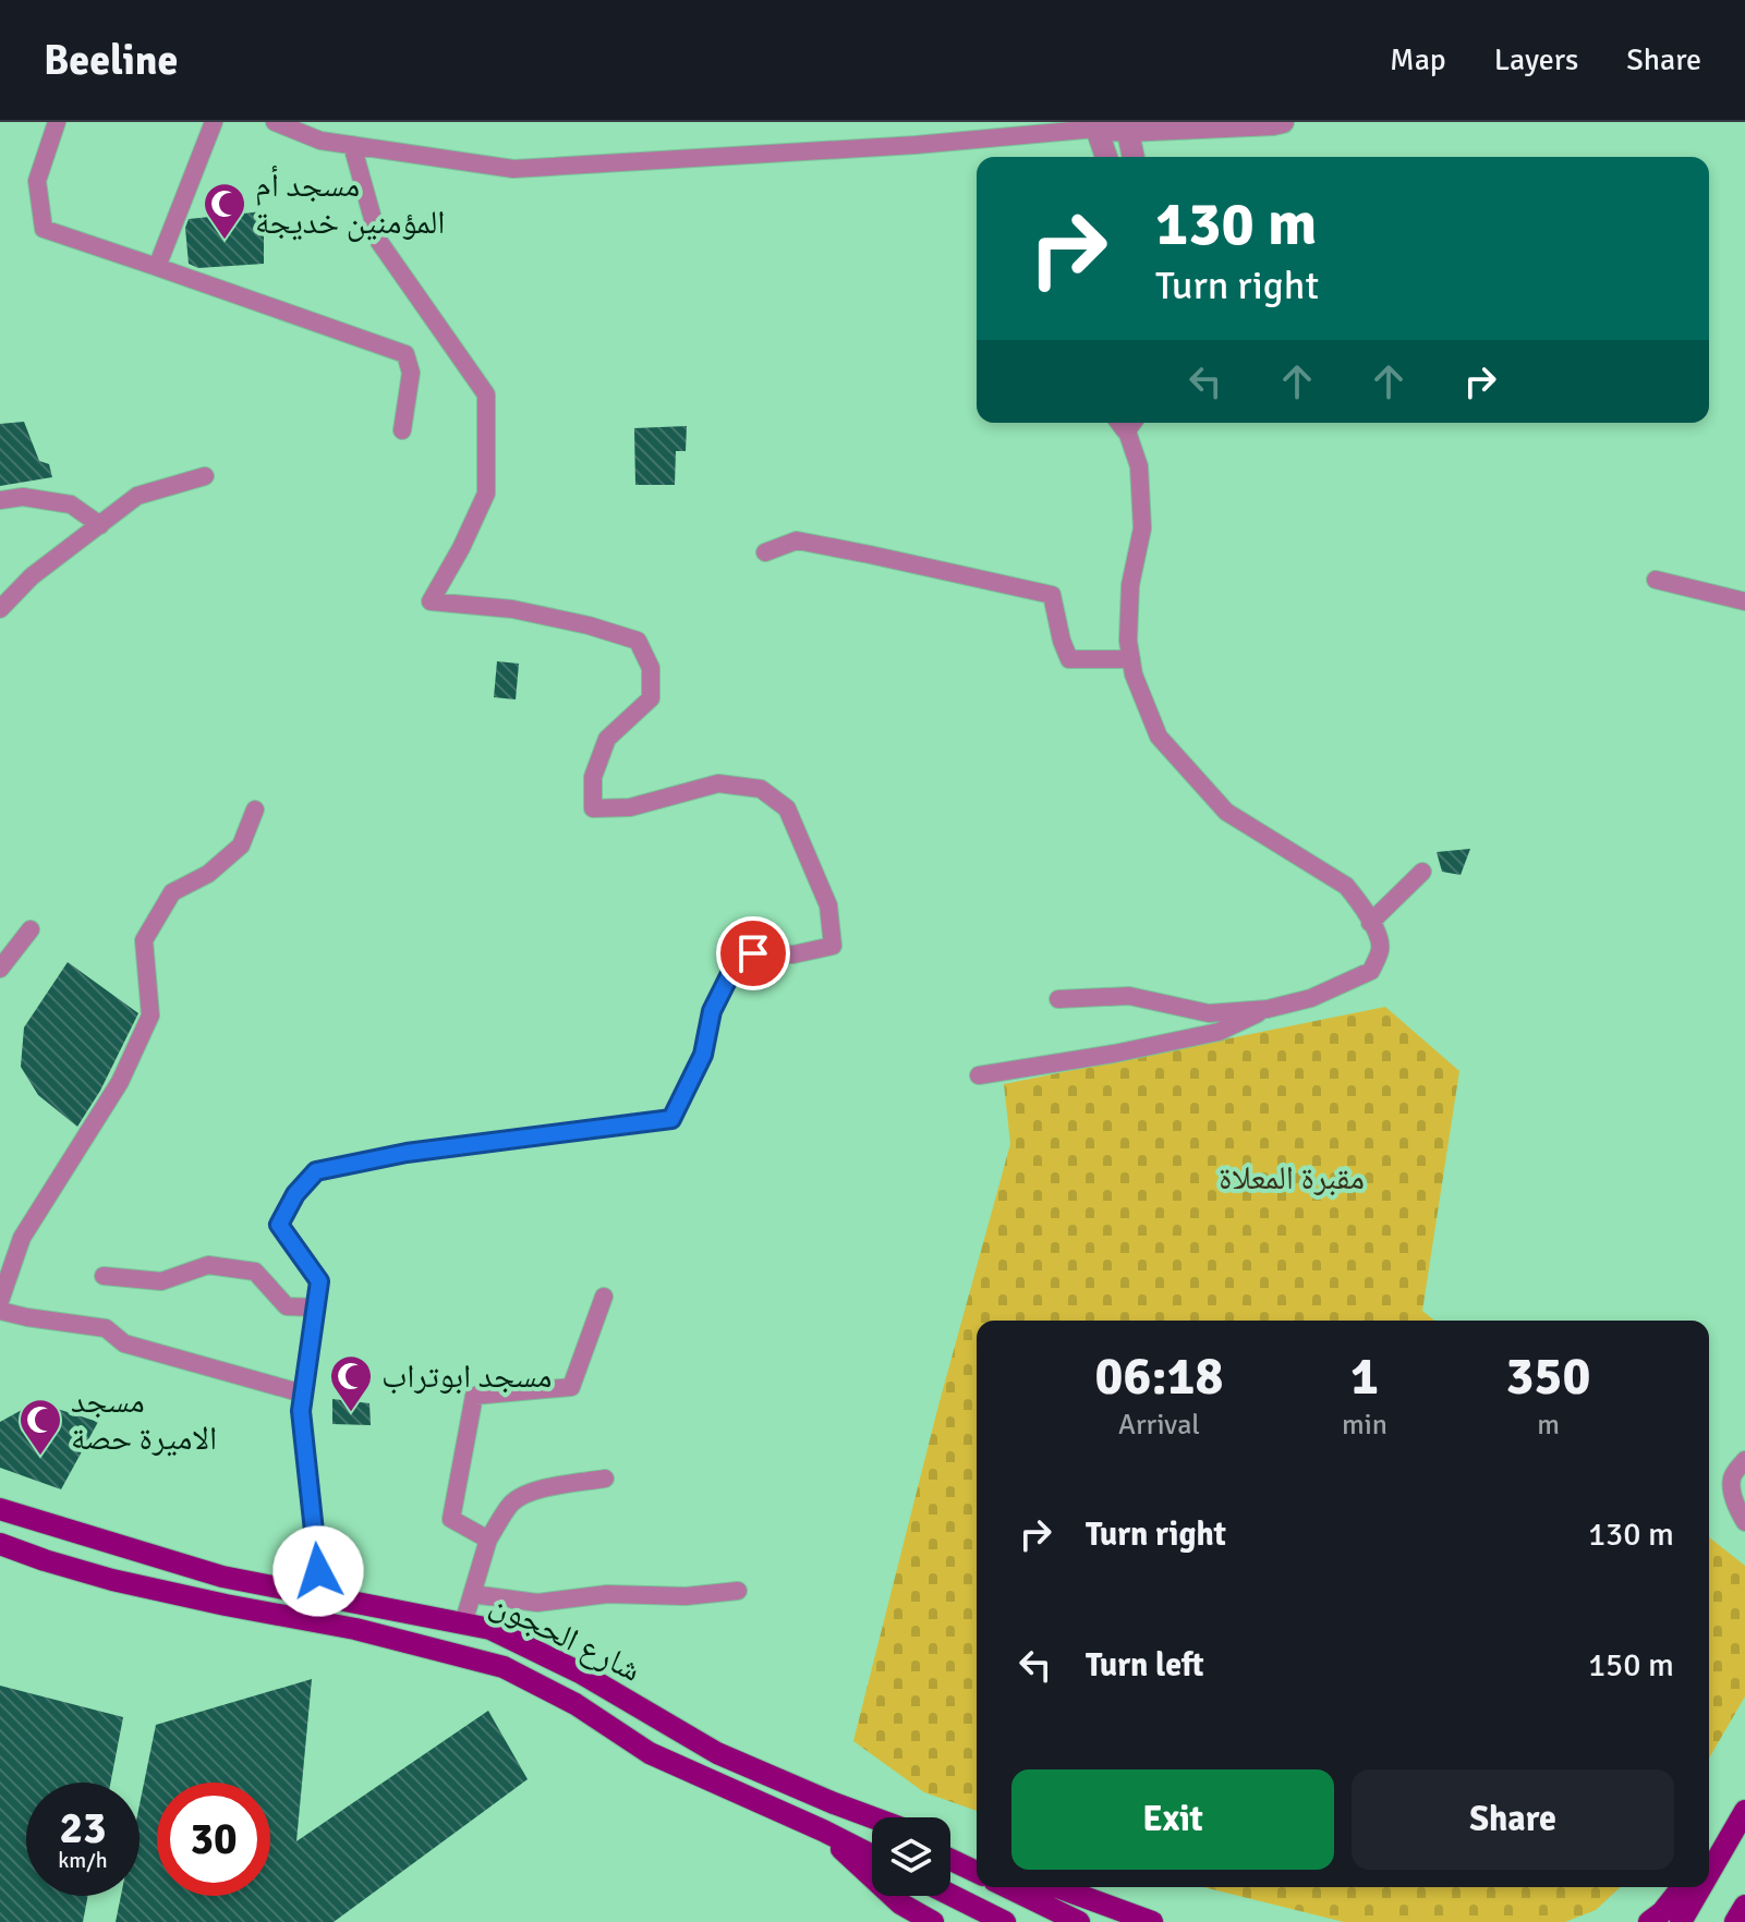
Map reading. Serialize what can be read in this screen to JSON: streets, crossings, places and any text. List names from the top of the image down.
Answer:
{
  "streets": {
    "main road": ["شارع الحجون"]
  },
  "parks": ["مقبرة المعلاة"],
  "places": {
    "mosque": ["مسجد أم المؤمنين خديجة", "مسجد ابوتراب", "مسجد الاميرة حصة"]
  },
  "page": {
    "header": "Beeline",
    "nav": ["Map", "Layers", "Share"],
    "turn": ["130 m", "Turn right"],
    "eta": [
      "06:18",
      "Arrival",
      "1",
      "min",
      "350",
      "m"
    ],
    "list": [
      {
        "name": "Turn right",
        "value": "130 m"
      },
      {
        "name": "Turn left",
        "value": "150 m"
      }
    ],
    "buttons": ["Exit", "Share"],
    "speed": "23 km/h",
    "limit": "30"
  }
}
